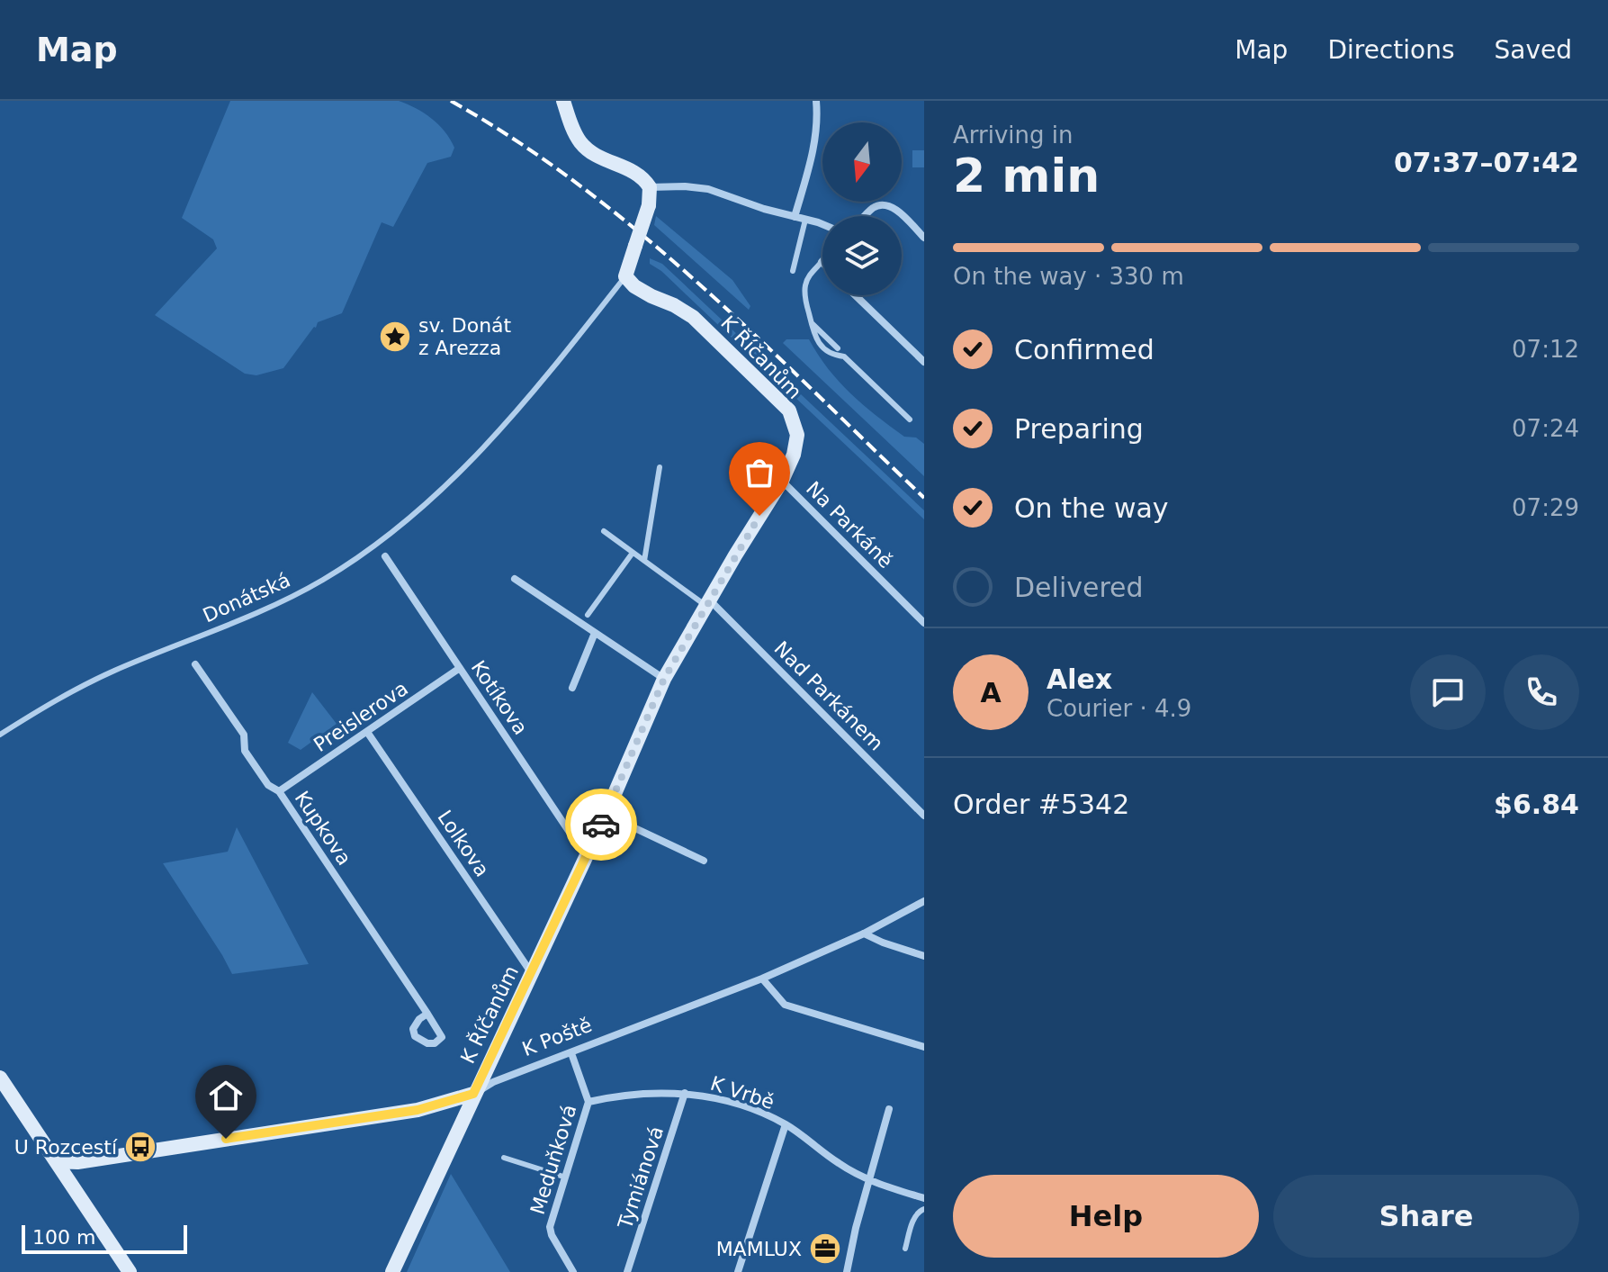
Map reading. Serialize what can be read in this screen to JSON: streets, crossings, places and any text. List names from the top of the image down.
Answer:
{
  "streets": {
    "street": [
      "K Říčanům",
      "Na Parkáně",
      "Nad Parkánem",
      "Kotíkova",
      "Preislerova",
      "Kupkova",
      "Lolkova",
      "K Poště",
      "K Vrbě",
      "Meduňková",
      "Tymiánová"
    ],
    "lane": ["Donátská"]
  },
  "crossings": [
    ["K Říčanům", "Na Parkáně"],
    ["K Říčanům", "Donátská"],
    ["K Říčanům", "Nad Parkánem"],
    ["K Říčanům", "Kotíkova"],
    ["K Říčanům", "Lolkova"],
    ["K Říčanům", "K Poště"],
    ["Kotíkova", "Preislerova"],
    ["Preislerova", "Kupkova"],
    ["Preislerova", "Lolkova"],
    ["K Poště", "Meduňková"],
    ["K Vrbě", "Meduňková"],
    ["K Vrbě", "Tymiánová"]
  ],
  "places": {
    "place": ["sv. Donát z Arezza"],
    "bus stop": ["U Rozcestí"],
    "office": ["MAMLUX"]
  },
  "scale_bar": "100 m",
  "north": "bottom",
  "page": {
    "header": "Map",
    "nav": ["Map", "Directions", "Saved"],
    "heading": ["2 min", "Arriving in", "07:37–07:42"],
    "panel": [
      "Alex",
      "Courier · 4.9",
      "Order #5342",
      "$6.84"
    ],
    "bar": "On the way · 330 m",
    "list": [
      ["Confirmed", "07:12"],
      ["Preparing", "07:24"],
      ["On the way", "07:29"],
      "Delivered"
    ],
    "round": "A",
    "buttons": ["Help", "Share"],
    "scale": "100 m"
  }
}
